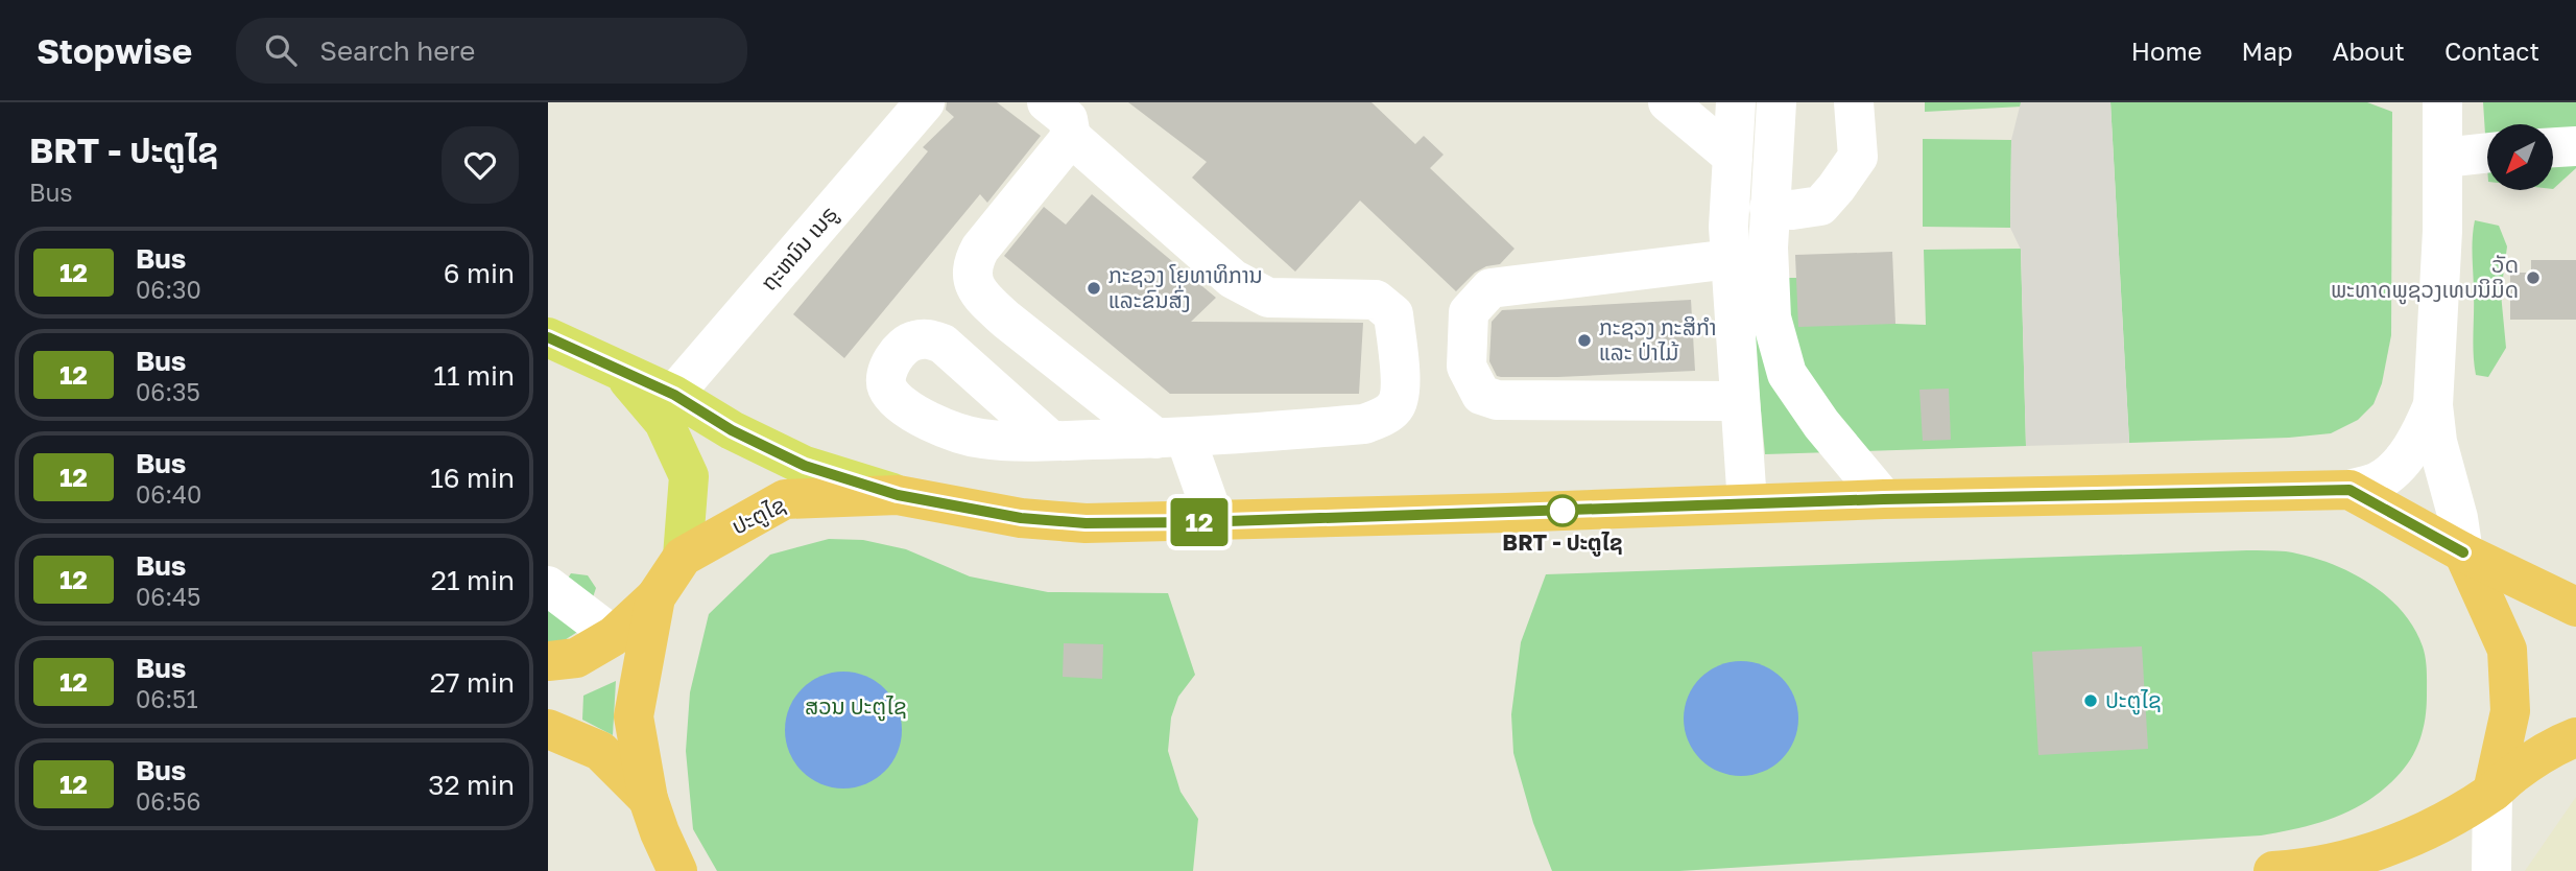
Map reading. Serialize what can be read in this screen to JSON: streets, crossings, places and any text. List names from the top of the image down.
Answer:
{
  "streets": {
    "highway": ["ປະຕູໄຊ"],
    "street": ["ຖະຫນົນ ເນຣູ"]
  },
  "parks": ["ສວນ ປະຕູໄຊ"],
  "places": [
    "ວັດ ພະທາດພູຊວງເທບນິມິດ",
    "ກະຊວງ ໂຍທາທິການ ແລະຂົນສົ່ງ",
    "ກະຊວງ ກະສິກຳ ແລະ ປ່າໄມ້",
    "BRT - ປະຕູໄຊ",
    "ປະຕູໄຊ"
  ],
  "lines": ["bus line 12"],
  "north": "bottom left",
  "page": {
    "header": "Stopwise",
    "search": "Search here",
    "nav": [
      "Home",
      "Map",
      "About",
      "Contact"
    ],
    "heading": ["BRT - ປະຕູໄຊ", "Bus"],
    "on_map": "12",
    "list": [
      {
        "mark": "12",
        "name": "Bus",
        "note": "06:30",
        "value": "6 min"
      },
      {
        "mark": "12",
        "name": "Bus",
        "note": "06:35",
        "value": "11 min"
      },
      {
        "mark": "12",
        "name": "Bus",
        "note": "06:40",
        "value": "16 min"
      },
      {
        "mark": "12",
        "name": "Bus",
        "note": "06:45",
        "value": "21 min"
      },
      {
        "mark": "12",
        "name": "Bus",
        "note": "06:51",
        "value": "27 min"
      },
      {
        "mark": "12",
        "name": "Bus",
        "note": "06:56",
        "value": "32 min"
      }
    ]
  }
}
